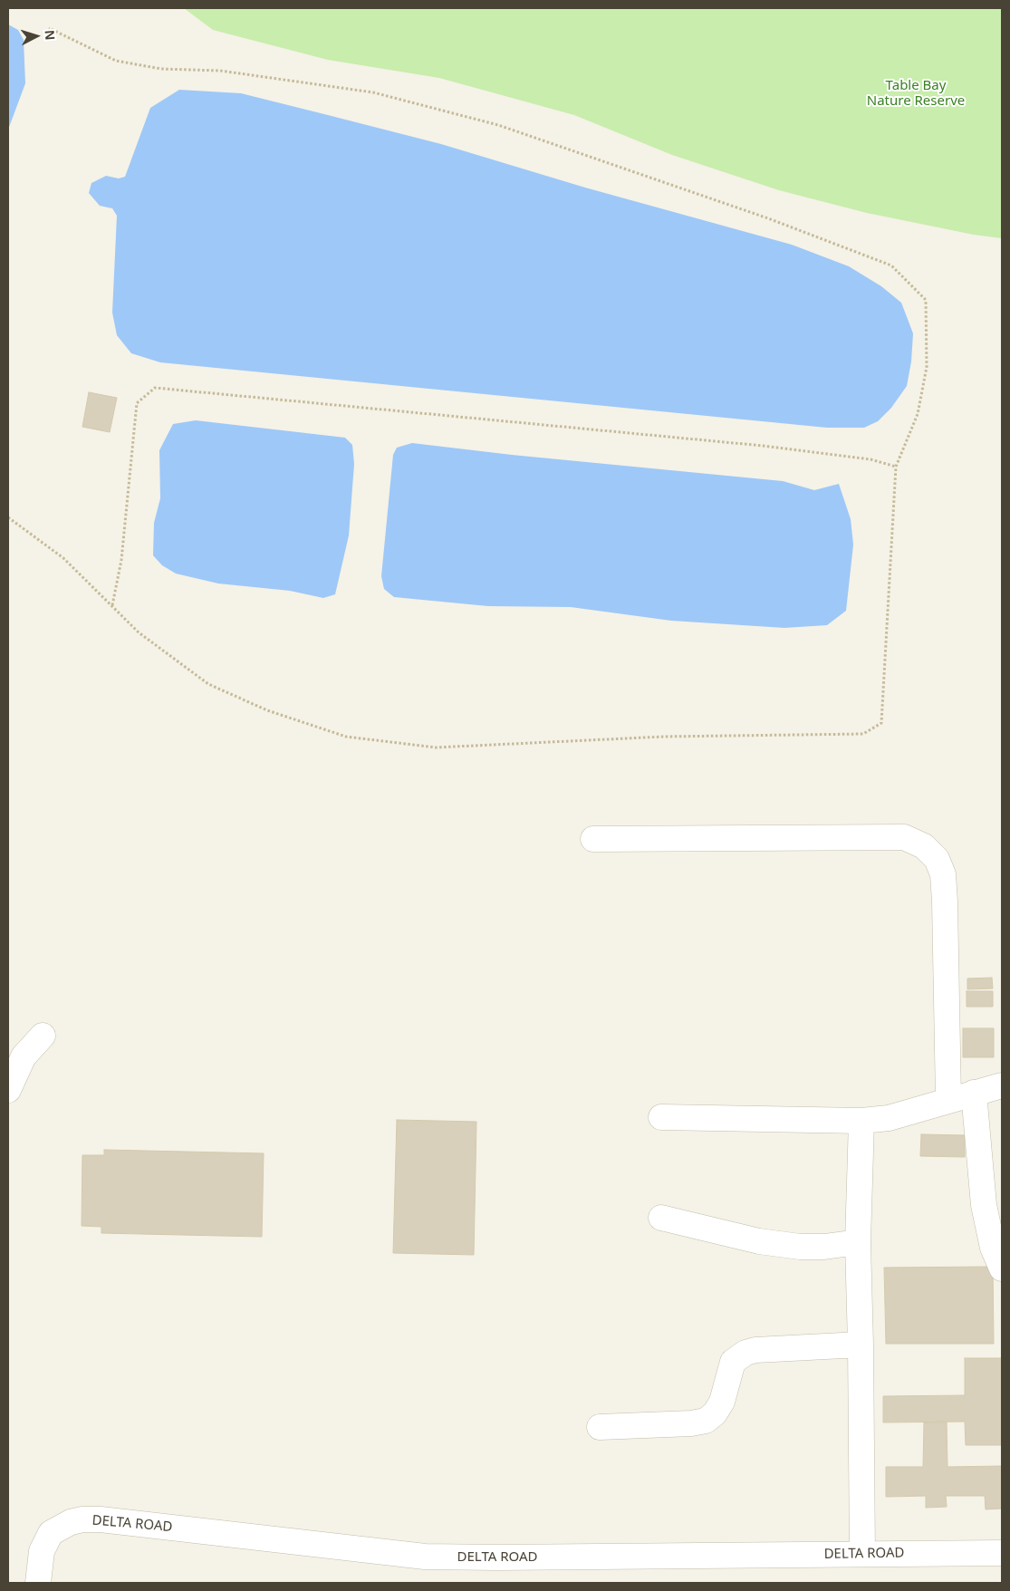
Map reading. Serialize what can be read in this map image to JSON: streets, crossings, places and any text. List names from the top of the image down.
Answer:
{
  "streets": {
    "street": ["DELTA ROAD"]
  },
  "parks": ["Table Bay Nature Reserve"],
  "north": "right"
}
